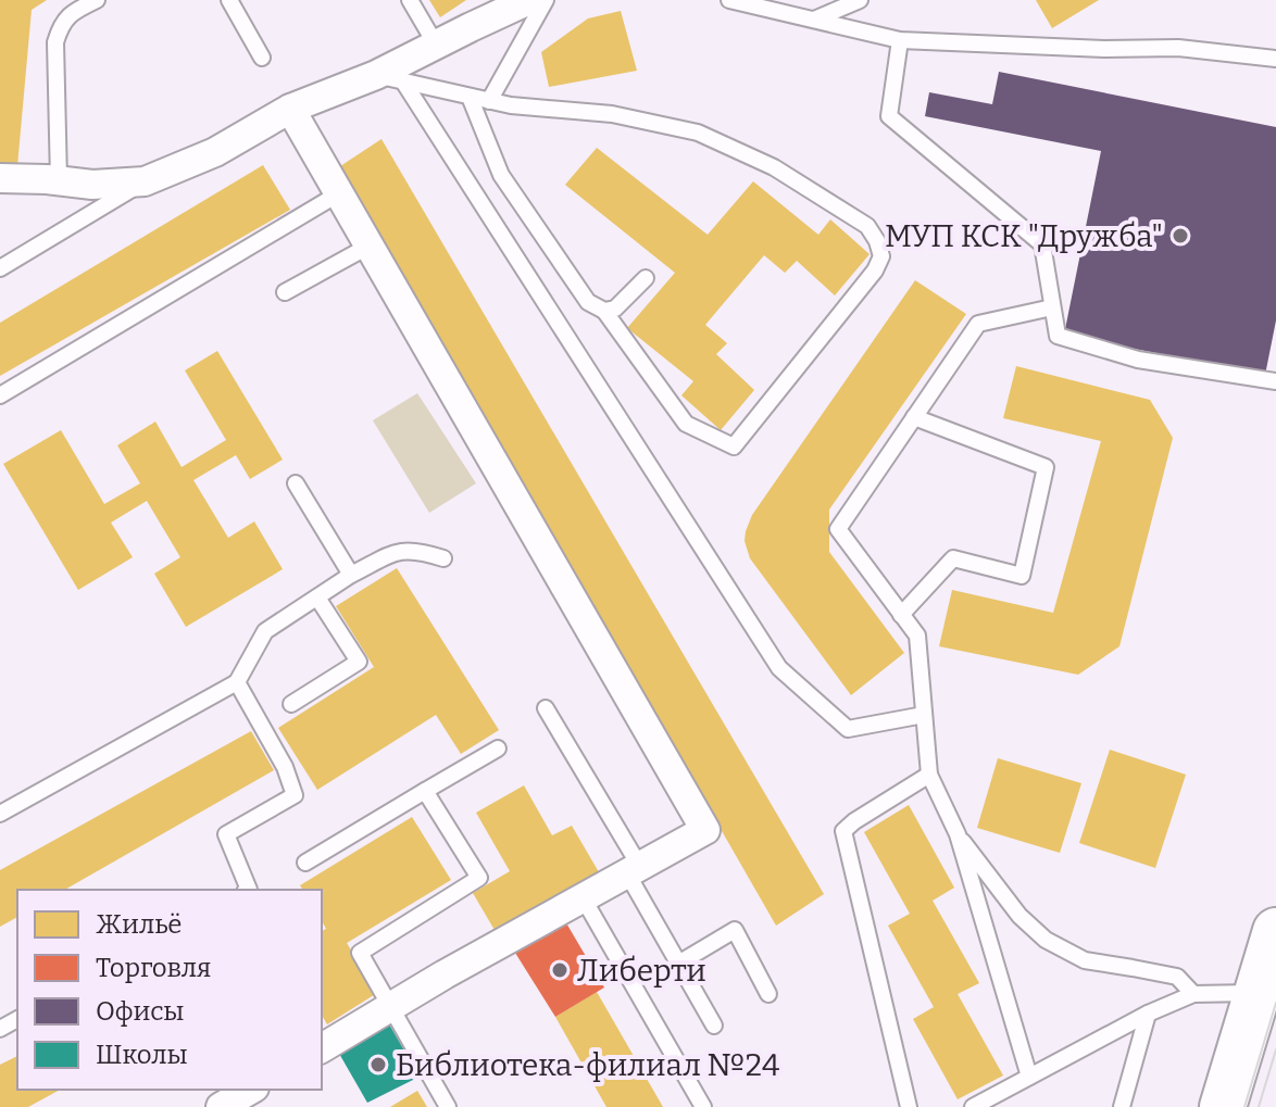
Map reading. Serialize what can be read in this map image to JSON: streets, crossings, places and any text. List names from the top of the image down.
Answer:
{
  "places": ["МУП КСК \"Дружба\"", "Либерти", "Библиотека-филиал №24"],
  "legend": [
    "Жильё",
    "Торговля",
    "Офисы",
    "Школы"
  ]
}
